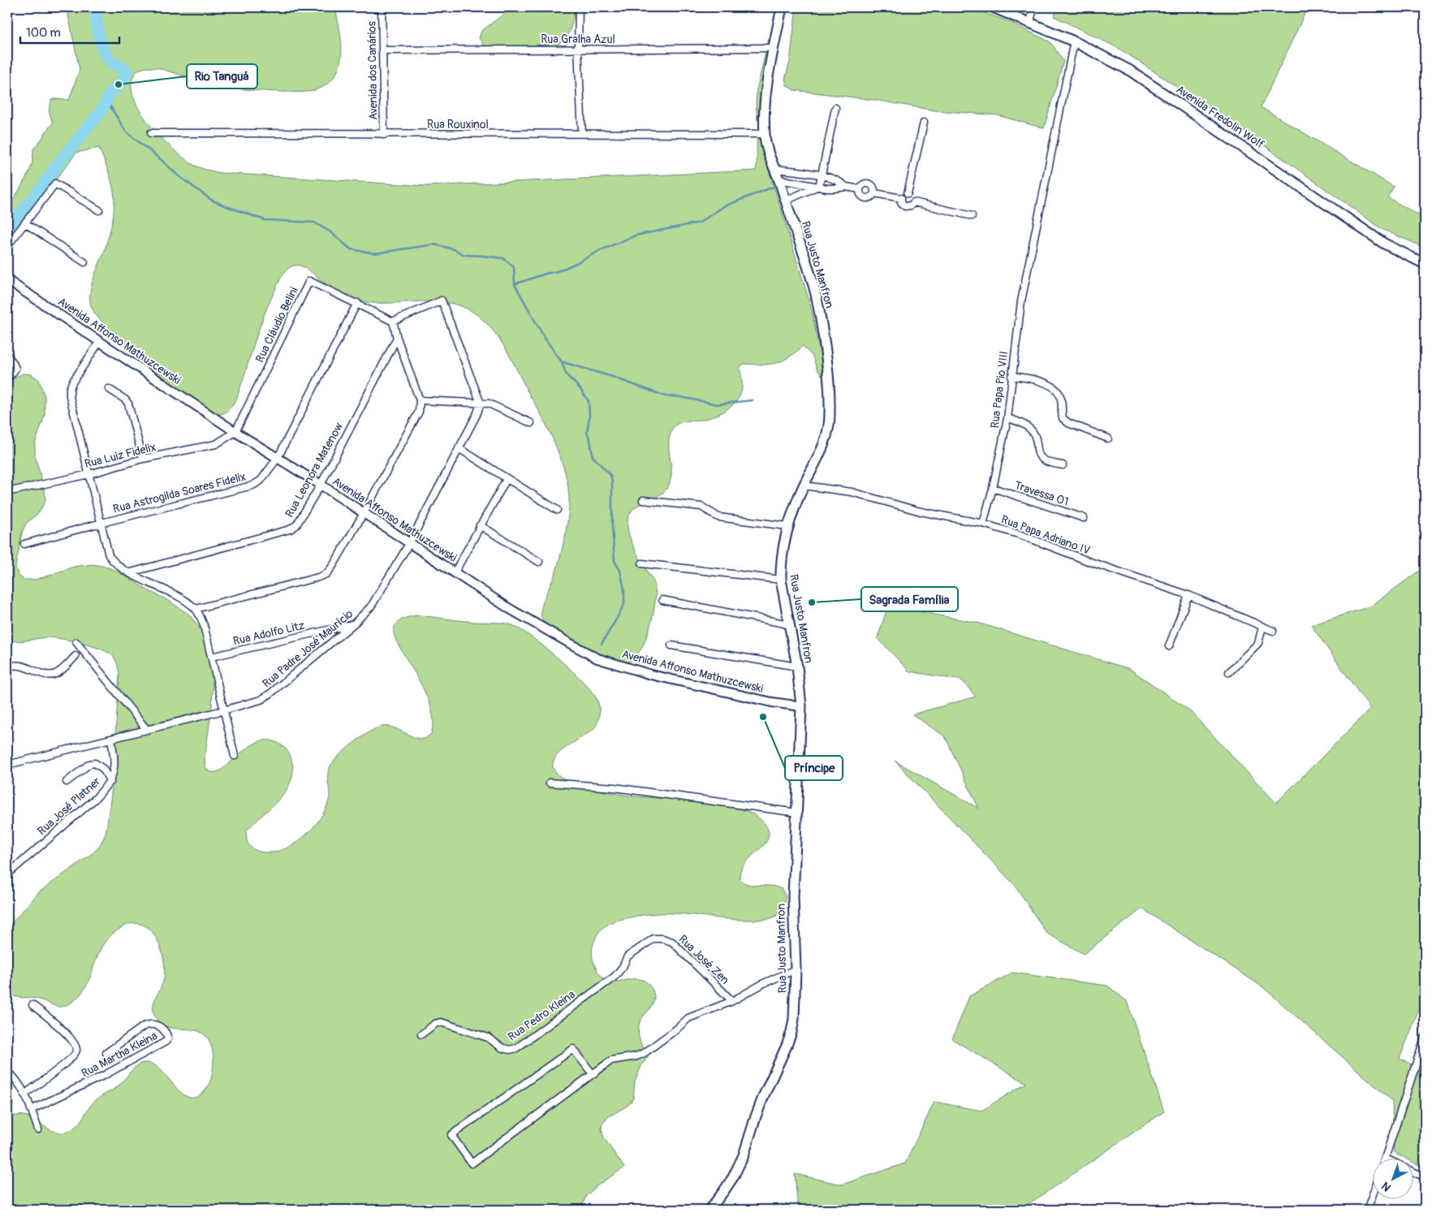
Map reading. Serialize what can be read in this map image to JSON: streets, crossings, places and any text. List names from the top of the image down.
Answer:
{
  "streets": {
    "main road": ["Avenida Fredolin Wolf", "Rua Justo Manfron"],
    "street": [
      "Rua Gralha Azul",
      "Avenida dos Canários",
      "Rua Rouxinol",
      "Rua Cláudio Belini",
      "Avenida Affonso Mathuzcewski",
      "Rua Papa Pio VIII",
      "Rua Luiz Fidelix",
      "Rua Leonora Matenow",
      "Rua Astrogilda Soares Fidelix",
      "Travessa 01",
      "Rua Papa Adriano IV",
      "Rua Adolfo Litz",
      "Rua Padre José Maurício",
      "Rua José Platner",
      "Rua José Zen",
      "Rua Pedro Kleina",
      "Rua Martha Kleina"
    ]
  },
  "crossings": [
    ["Rua Gralha Azul", "Avenida dos Canários"],
    ["Rua Gralha Azul", "Rua Justo Manfron"],
    ["Avenida dos Canários", "Rua Rouxinol"],
    ["Avenida Fredolin Wolf", "Rua Papa Pio VIII"],
    ["Rua Rouxinol", "Rua Justo Manfron"],
    ["Rua Justo Manfron", "Avenida Affonso Mathuzcewski"],
    ["Rua Justo Manfron", "Rua Papa Adriano IV"],
    ["Rua Cláudio Belini", "Avenida Affonso Mathuzcewski"],
    ["Rua Cláudio Belini", "Rua Luiz Fidelix"],
    ["Rua Cláudio Belini", "Rua Astrogilda Soares Fidelix"],
    ["Avenida Affonso Mathuzcewski", "Rua Luiz Fidelix"],
    ["Avenida Affonso Mathuzcewski", "Rua Leonora Matenow"],
    ["Avenida Affonso Mathuzcewski", "Rua Astrogilda Soares Fidelix"],
    ["Avenida Affonso Mathuzcewski", "Rua Padre José Maurício"],
    ["Rua Papa Pio VIII", "Travessa 01"],
    ["Rua Papa Pio VIII", "Rua Papa Adriano IV"],
    ["Rua Adolfo Litz", "Rua Padre José Maurício"],
    ["Rua Padre José Maurício", "Rua José Platner"],
    ["Rua José Zen", "Rua Pedro Kleina"]
  ],
  "places": ["Rio Tanguá", "Sagrada Família", "Príncipe"],
  "scale_bar": "100 m",
  "north": "bottom left"
}
